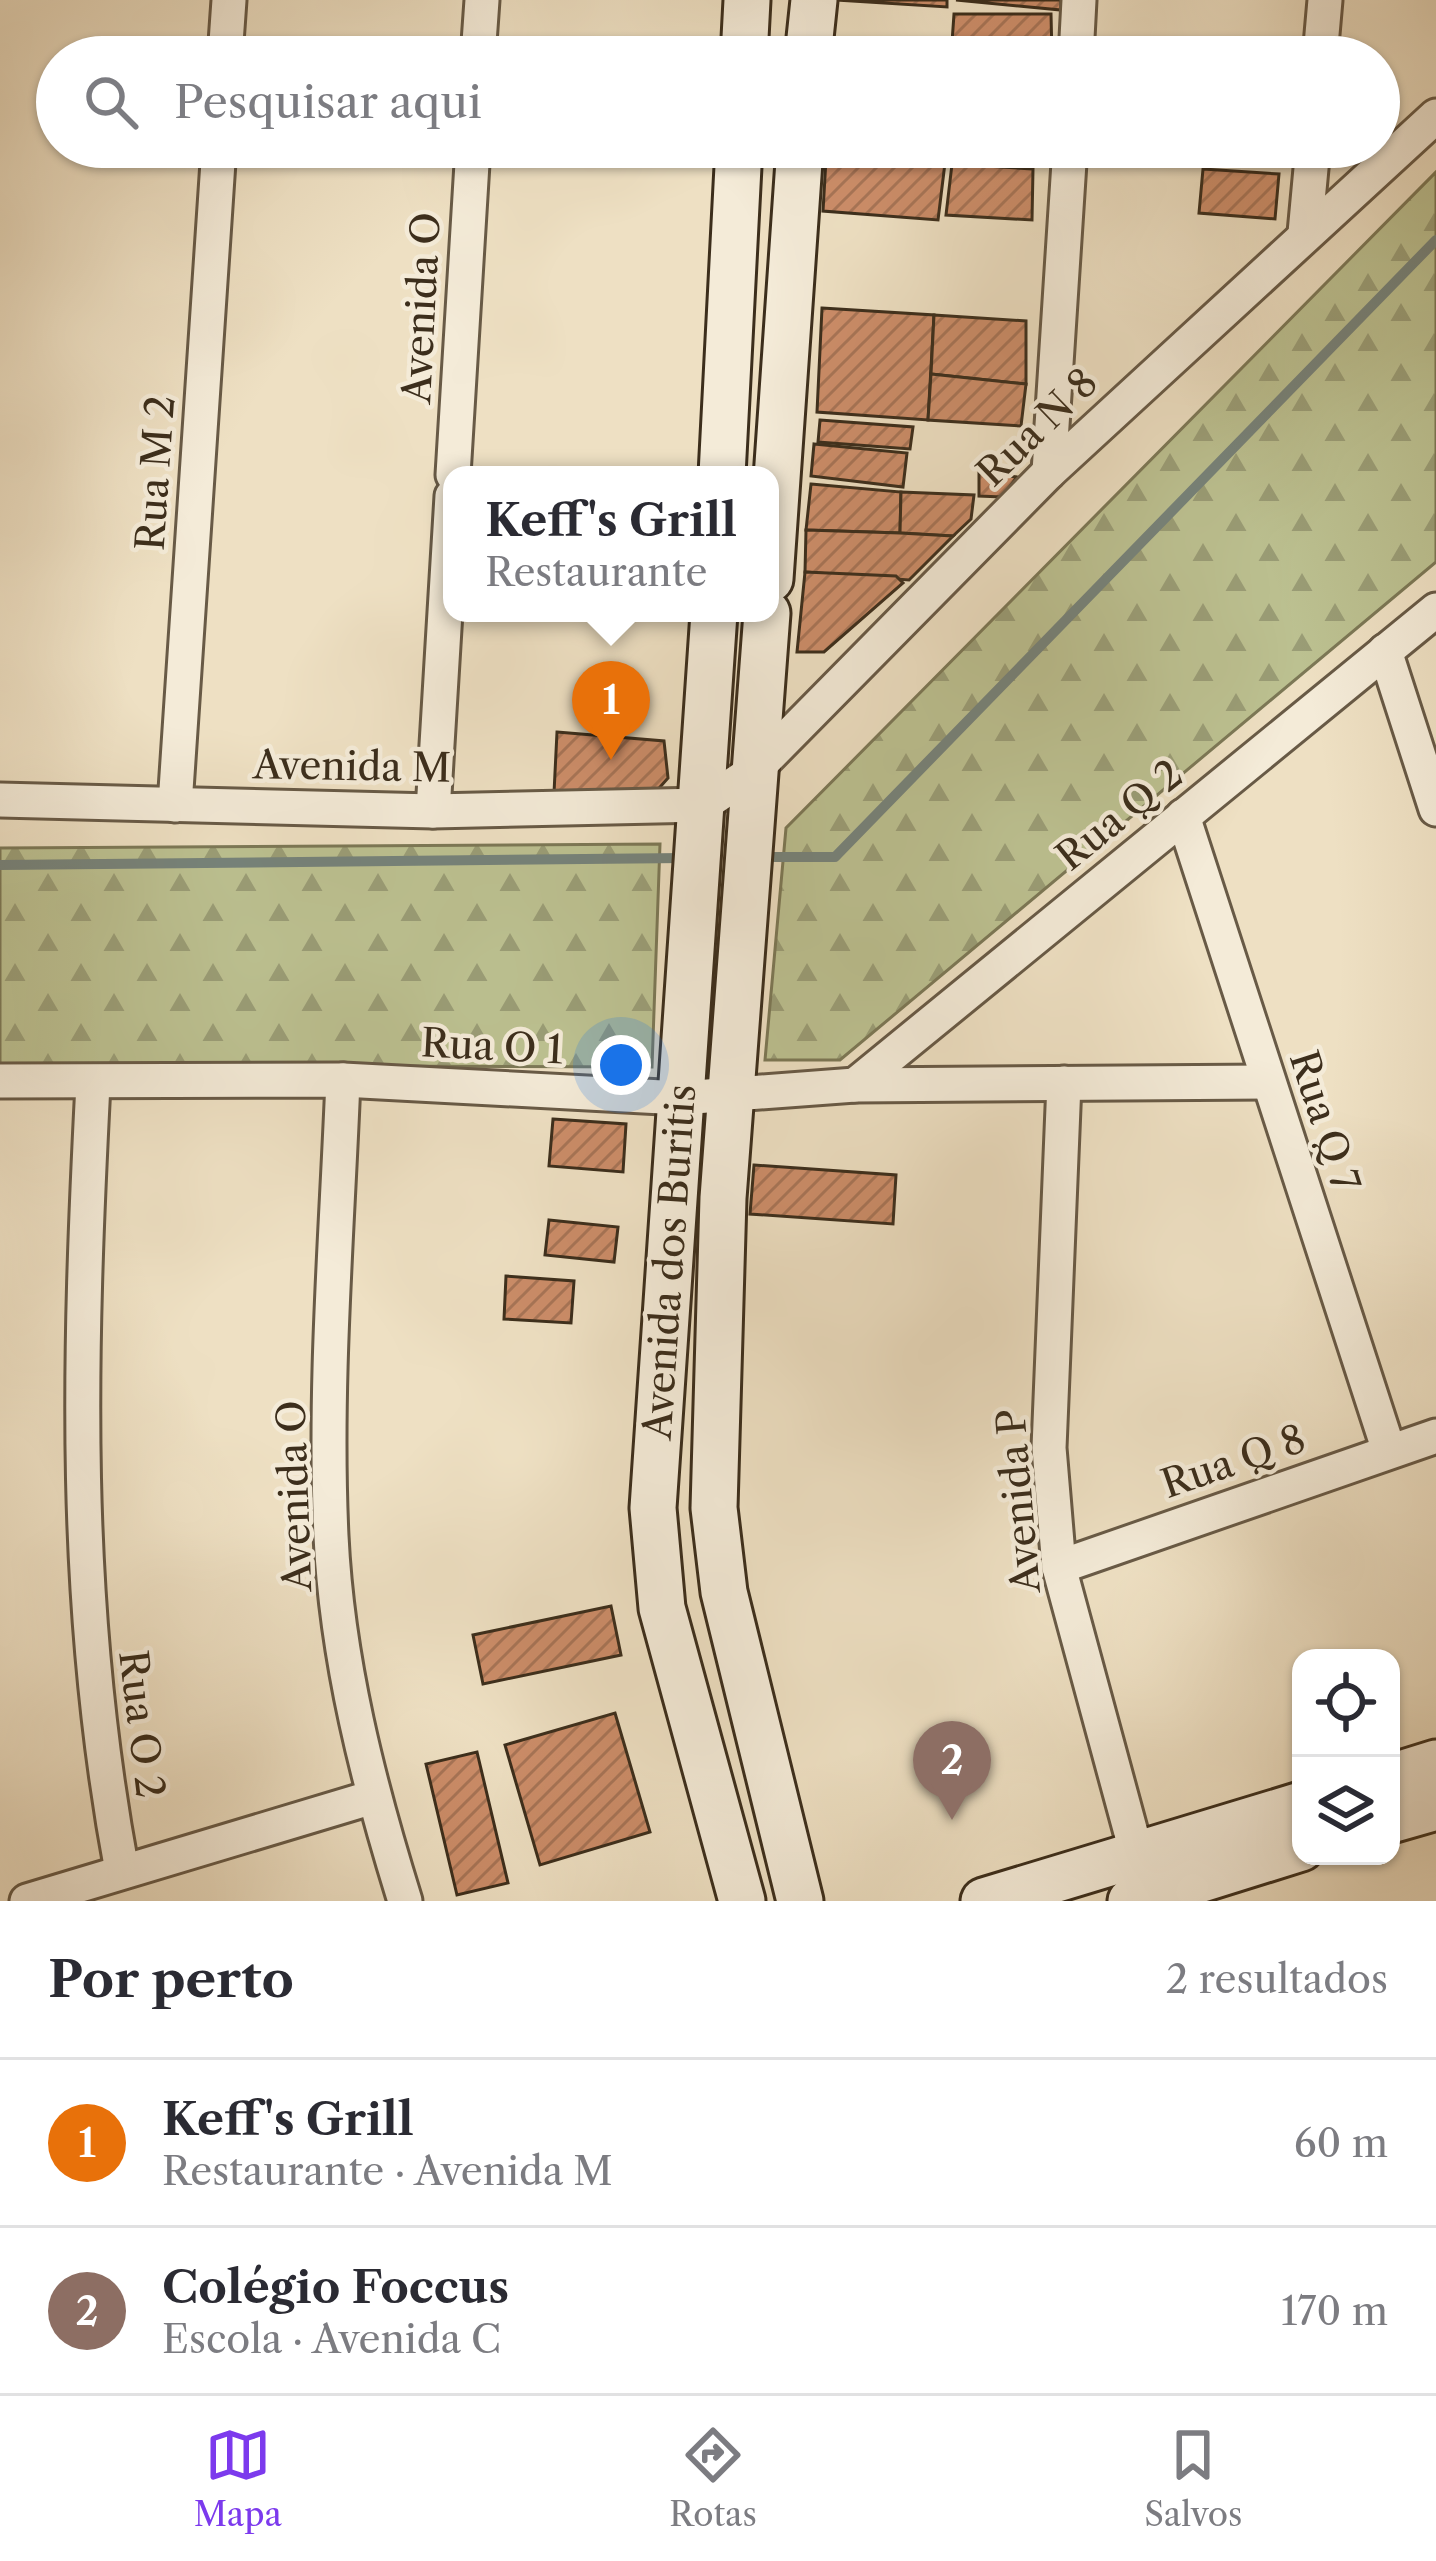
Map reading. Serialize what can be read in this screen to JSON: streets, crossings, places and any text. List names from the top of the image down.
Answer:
{
  "streets": {
    "main road": ["Avenida dos Buritis"],
    "street": [
      "Avenida O",
      "Rua N 8",
      "Rua M 2",
      "Avenida M",
      "Rua Q 2",
      "Rua O 1",
      "Rua Q 7",
      "Rua Q 8",
      "Avenida P",
      "Rua O 2"
    ]
  },
  "crossings": [
    ["Avenida O", "Rua O 1"],
    ["Rua N 8", "Avenida M"],
    ["Rua N 8", "Avenida dos Buritis"],
    ["Rua M 2", "Avenida M"],
    ["Avenida M", "Avenida dos Buritis"],
    ["Rua Q 2", "Rua O 1"],
    ["Rua Q 2", "Rua Q 7"],
    ["Rua O 1", "Rua Q 7"],
    ["Rua O 1", "Avenida dos Buritis"],
    ["Rua O 1", "Avenida P"],
    ["Rua O 1", "Rua O 2"],
    ["Rua Q 7", "Rua Q 8"],
    ["Rua Q 8", "Avenida P"]
  ],
  "page": {
    "search": "Pesquisar aqui",
    "popup": ["Keff's Grill", "Restaurante"],
    "pins": ["1", "2"],
    "heading": ["Por perto", "2 resultados"],
    "list": [
      {
        "mark": "1",
        "name": "Keff's Grill",
        "note": "Restaurante · Avenida M",
        "value": "60 m"
      },
      {
        "mark": "2",
        "name": "Colégio Foccus",
        "note": "Escola · Avenida C",
        "value": "170 m"
      }
    ],
    "nav": ["Mapa", "Rotas", "Salvos"]
  }
}
